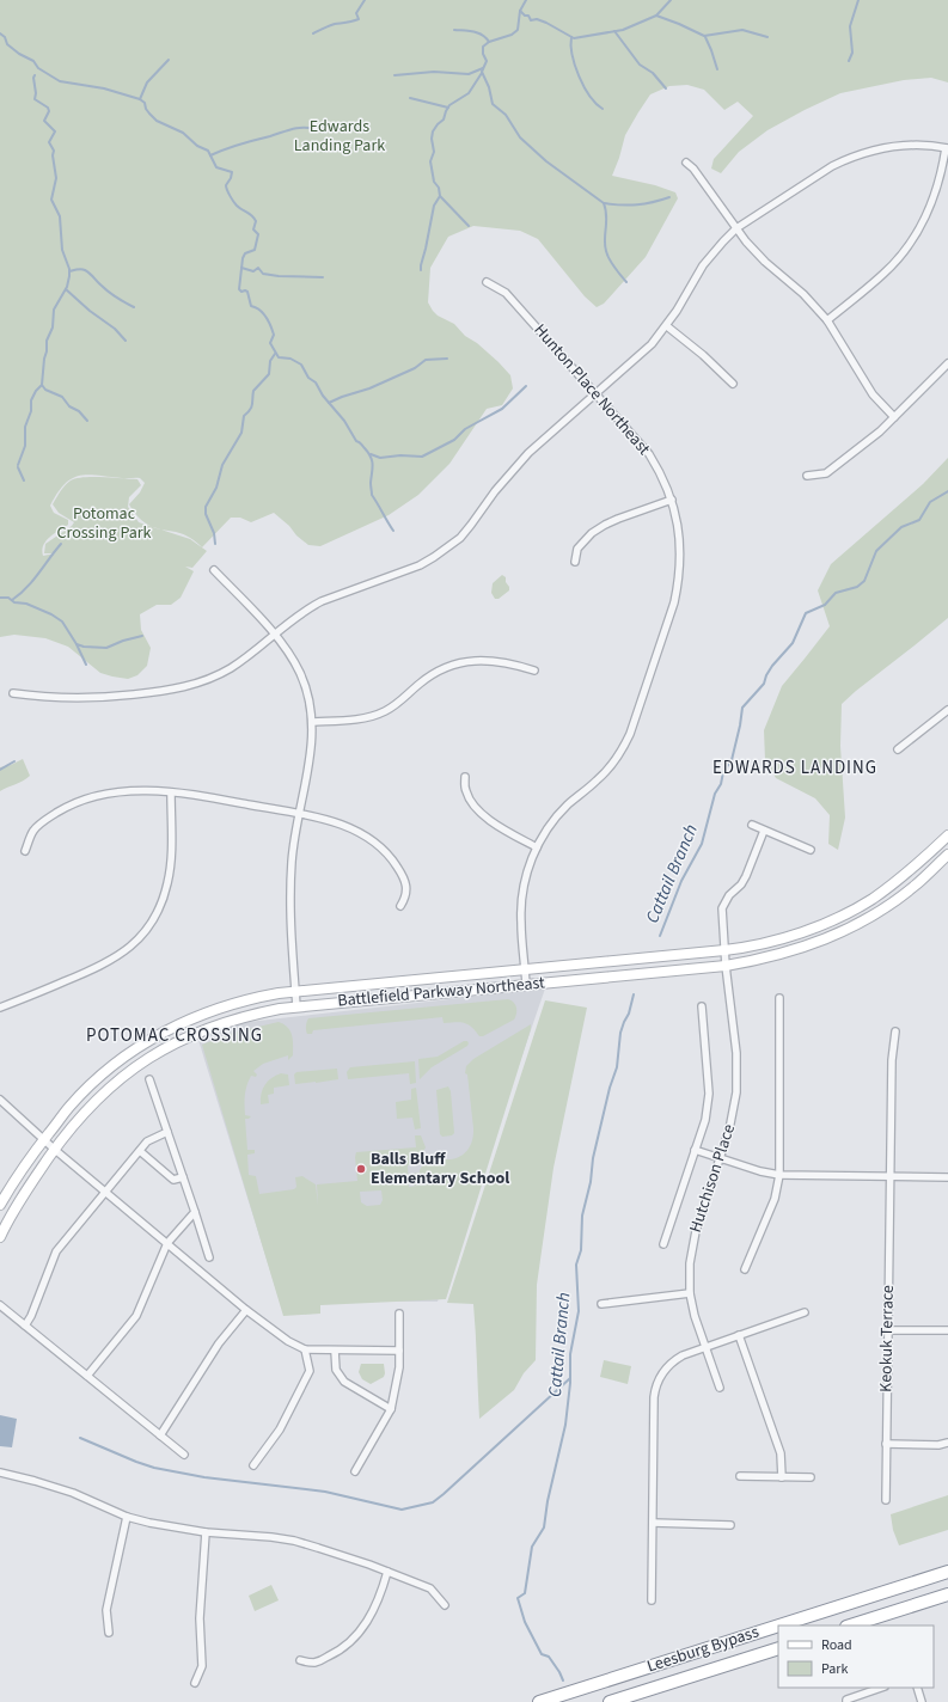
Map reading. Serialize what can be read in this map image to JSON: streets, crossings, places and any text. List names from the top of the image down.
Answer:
{
  "streets": {
    "highway": ["Leesburg Bypass"],
    "main road": ["Battlefield Parkway Northeast"],
    "street": ["Hunton Place Northeast", "Hutchison Place", "Keokuk Terrace"]
  },
  "crossings": [
    ["Hunton Place Northeast", "Battlefield Parkway Northeast"],
    ["Battlefield Parkway Northeast", "Hutchison Place"]
  ],
  "districts": ["EDWARDS LANDING", "POTOMAC CROSSING"],
  "water": ["Cattail Branch"],
  "parks": ["Edwards Landing Park", "Potomac Crossing Park"],
  "places": ["Balls Bluff Elementary School"],
  "legend": ["Road", "Park"]
}
